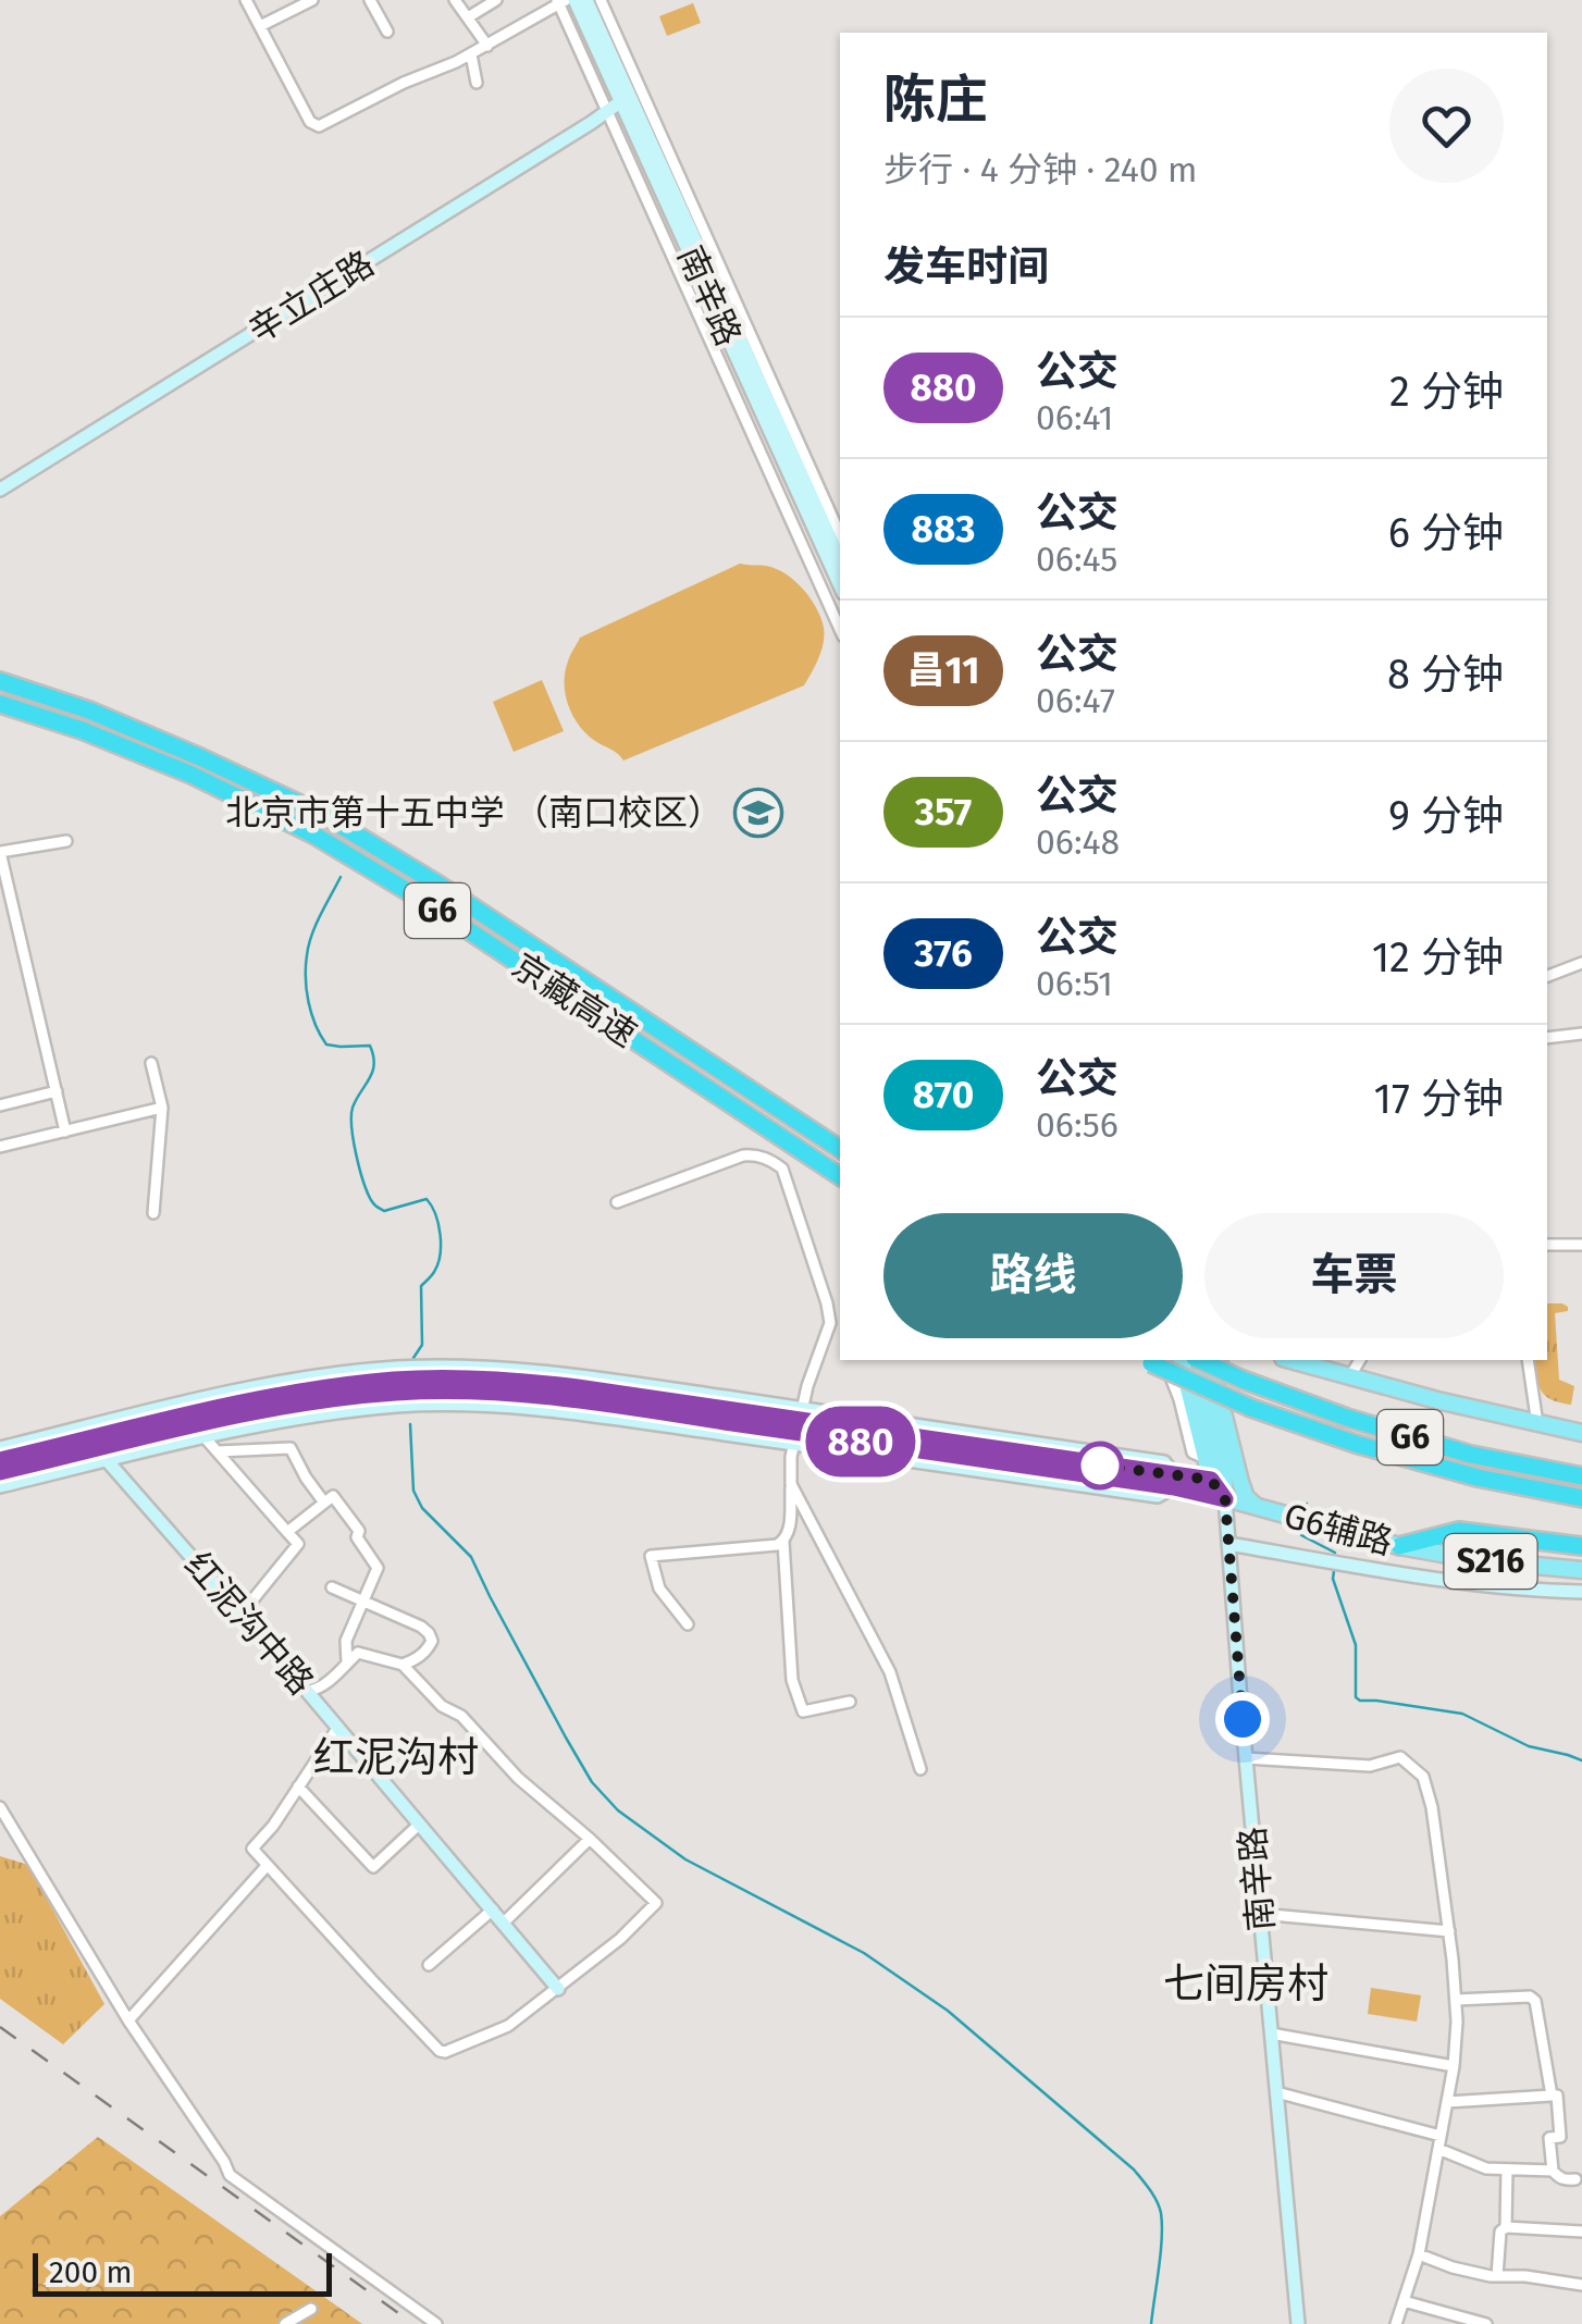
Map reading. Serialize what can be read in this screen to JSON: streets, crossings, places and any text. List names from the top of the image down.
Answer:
{
  "streets": {
    "highway": ["G6", "京藏高速"],
    "main road": ["G6辅路", "S216"],
    "street": ["南辛路", "辛立庄路", "红泥沟中路"]
  },
  "crossings": [
    ["南辛路", "辛立庄路"],
    ["南辛路", "G6辅路"],
    ["G6辅路", "红泥沟中路"]
  ],
  "districts": ["红泥沟村", "七间房村"],
  "places": {
    "school or university": ["北京市第十五中学 （南口校区）"]
  },
  "lines": ["bus line 880"],
  "scale_bar": "200 m",
  "page": {
    "on_map": "880",
    "heading": [
      ["陈庄", "步行 · 4 分钟 · 240 m"],
      "发车时间"
    ],
    "list": [
      {
        "mark": "880",
        "name": "公交",
        "note": "06:41",
        "value": "2 分钟"
      },
      {
        "mark": "883",
        "name": "公交",
        "note": "06:45",
        "value": "6 分钟"
      },
      {
        "mark": "昌11",
        "name": "公交",
        "note": "06:47",
        "value": "8 分钟"
      },
      {
        "mark": "357",
        "name": "公交",
        "note": "06:48",
        "value": "9 分钟"
      },
      {
        "mark": "376",
        "name": "公交",
        "note": "06:51",
        "value": "12 分钟"
      },
      {
        "mark": "870",
        "name": "公交",
        "note": "06:56",
        "value": "17 分钟"
      }
    ],
    "buttons": ["路线", "车票"],
    "scale": "200 m"
  }
}
